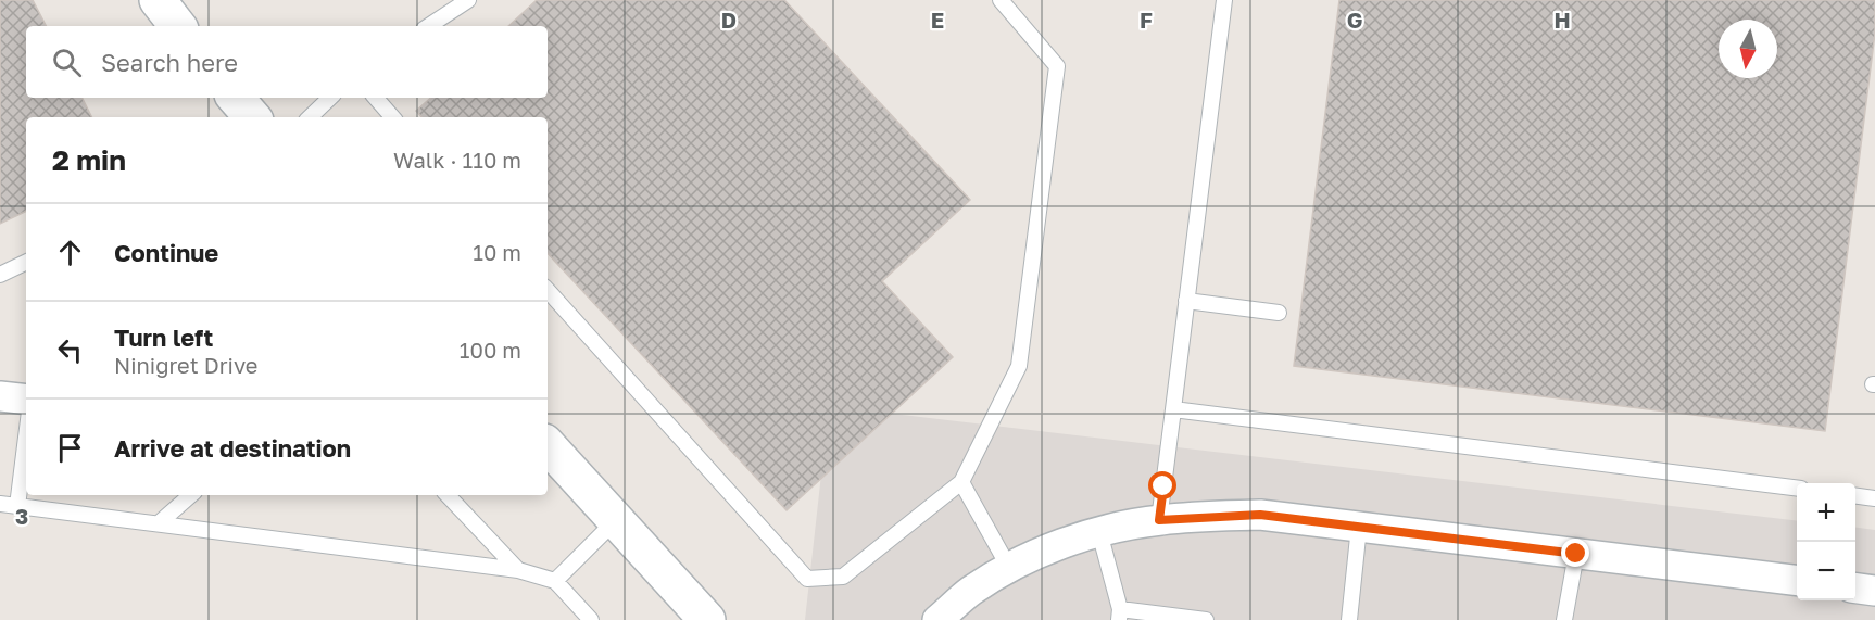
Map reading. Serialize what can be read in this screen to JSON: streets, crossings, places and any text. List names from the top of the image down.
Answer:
{
  "north": "bottom",
  "page": {
    "search": "Search here",
    "heading": ["2 min", "Walk · 110 m"],
    "list": [
      ["Continue", "10 m"],
      ["Turn left", "Ninigret Drive", "100 m"],
      "Arrive at destination"
    ],
    "map_buttons": ["+", "−"]
  },
  "grid": {
    "columns": [
      "D",
      "E",
      "F",
      "G",
      "H"
    ],
    "rows": ["3"]
  }
}
